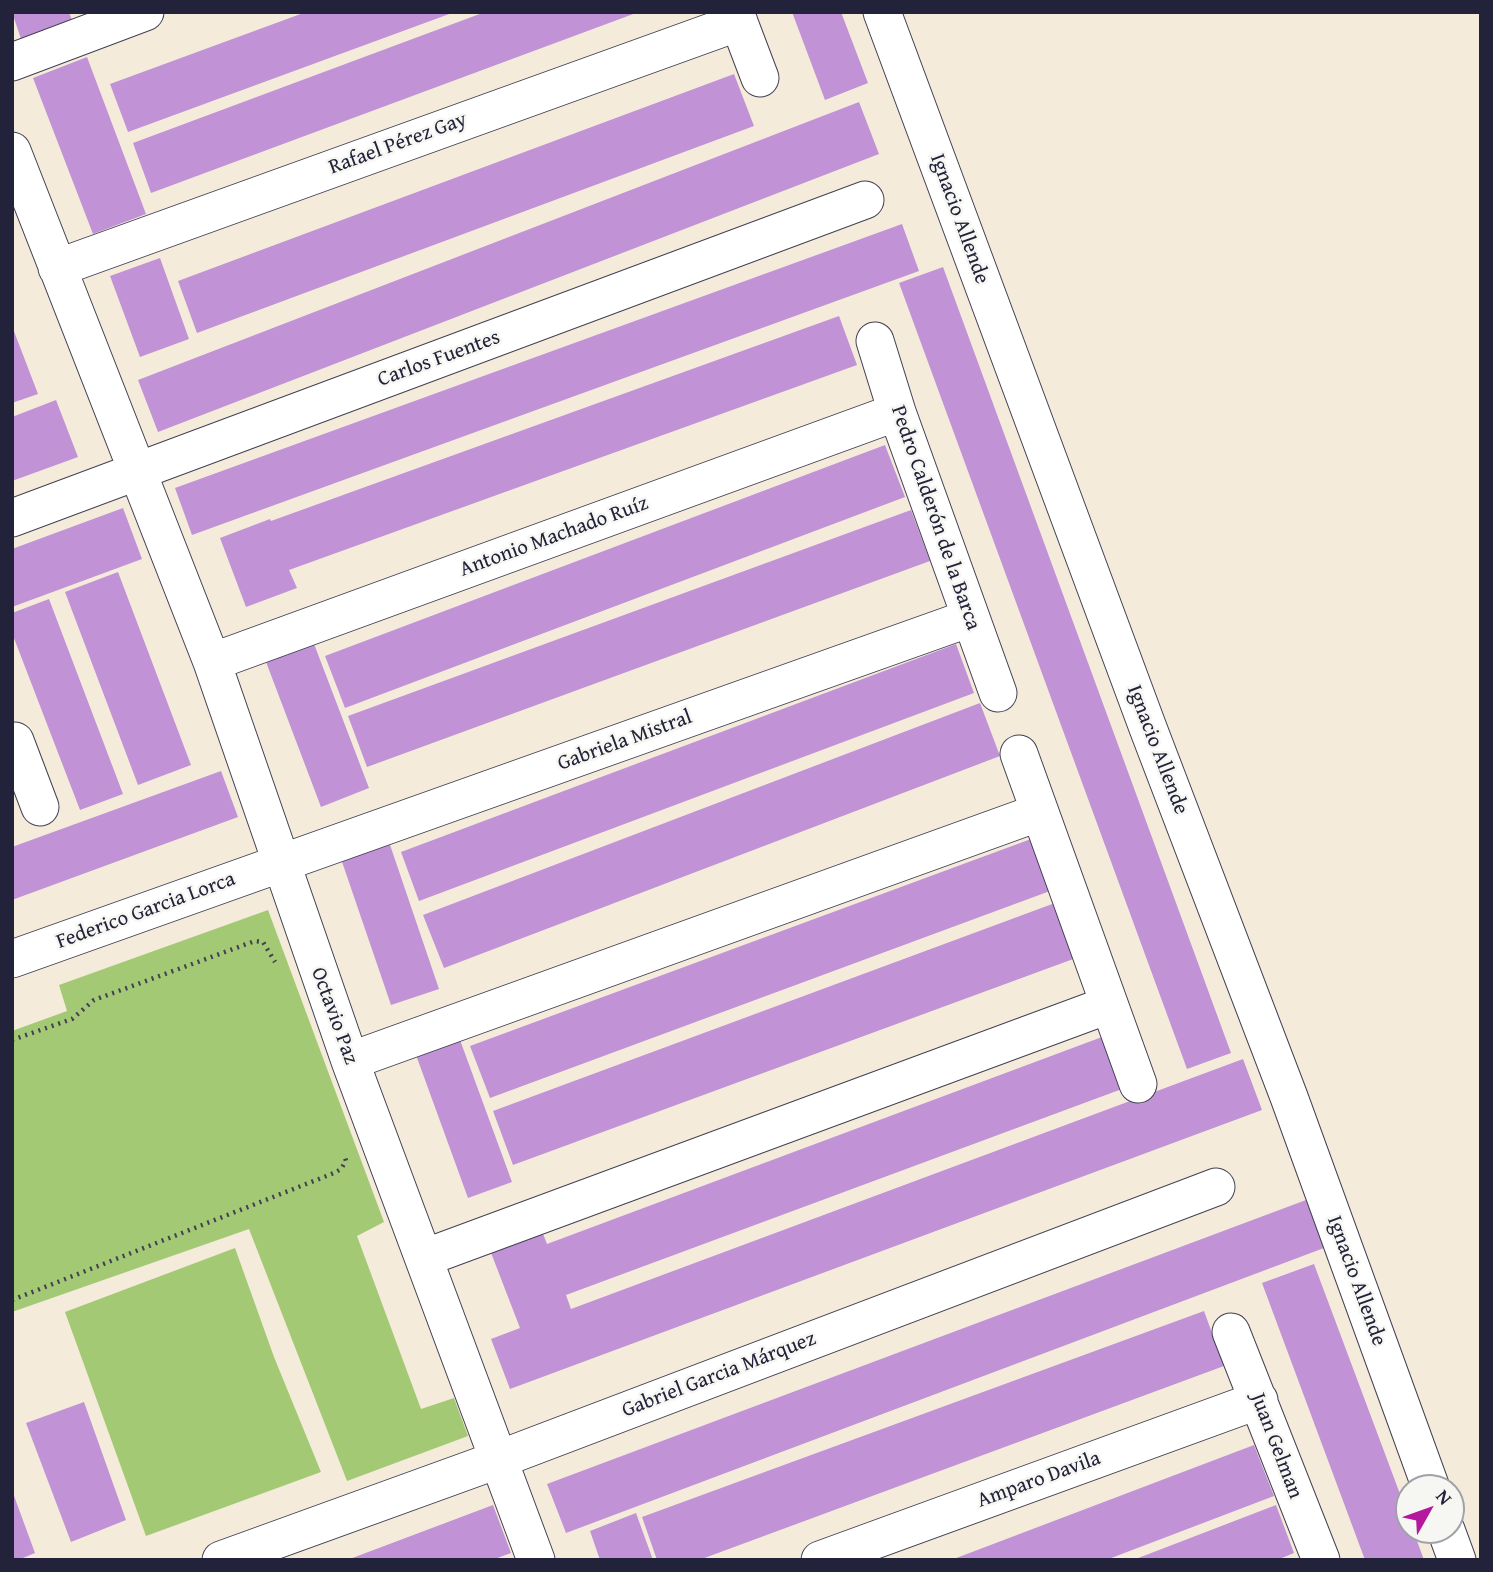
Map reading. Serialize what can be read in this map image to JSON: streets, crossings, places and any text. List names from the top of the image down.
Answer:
{
  "streets": {
    "street": [
      "Rafael Pérez Gay",
      "Ignacio Allende",
      "Carlos Fuentes",
      "Pedro Calderón de la Barca",
      "Antonio Machado Ruíz",
      "Gabriela Mistral",
      "Federico Garcia Lorca",
      "Octavio Paz",
      "Gabriel Garcia Márquez",
      "Juan Gelman",
      "Amparo Davila"
    ]
  },
  "crossings": [
    ["Rafael Pérez Gay", "Octavio Paz"],
    ["Carlos Fuentes", "Octavio Paz"],
    ["Pedro Calderón de la Barca", "Antonio Machado Ruíz"],
    ["Pedro Calderón de la Barca", "Gabriela Mistral"],
    ["Antonio Machado Ruíz", "Octavio Paz"],
    ["Gabriela Mistral", "Federico Garcia Lorca"],
    ["Gabriela Mistral", "Octavio Paz"],
    ["Federico Garcia Lorca", "Octavio Paz"],
    ["Octavio Paz", "Gabriel Garcia Márquez"],
    ["Juan Gelman", "Amparo Davila"]
  ],
  "north": "top right"
}
